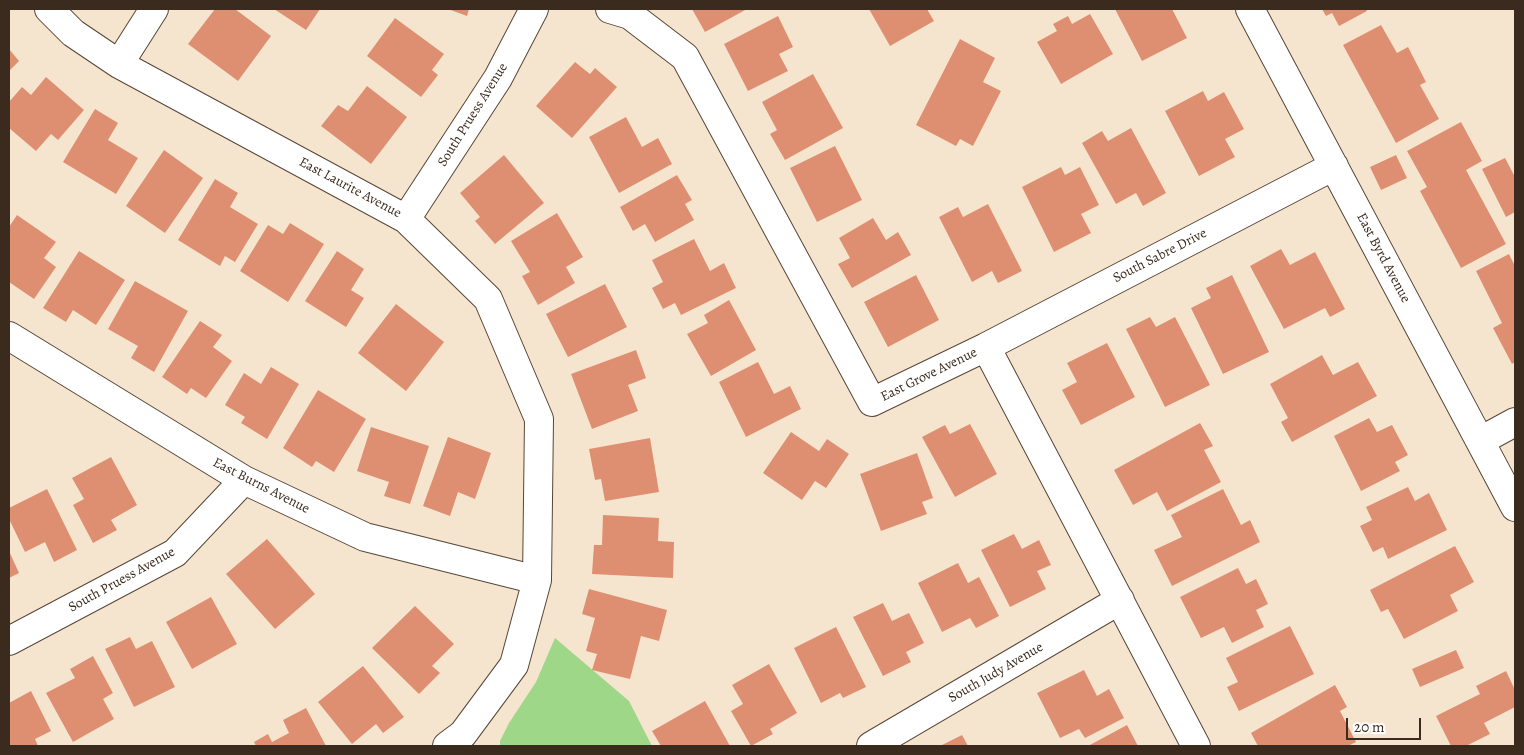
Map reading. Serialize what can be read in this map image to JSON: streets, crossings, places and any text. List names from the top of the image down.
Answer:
{
  "streets": {
    "street": [
      "South Pruess Avenue",
      "East Laurite Avenue",
      "South Sabre Drive",
      "East Byrd Avenue",
      "East Grove Avenue",
      "East Burns Avenue",
      "South Judy Avenue"
    ]
  },
  "crossings": [
    ["South Pruess Avenue", "East Laurite Avenue"],
    ["South Pruess Avenue", "East Burns Avenue"],
    ["East Laurite Avenue", "East Burns Avenue"],
    ["South Sabre Drive", "East Byrd Avenue"],
    ["South Sabre Drive", "East Grove Avenue"],
    ["East Grove Avenue", "South Judy Avenue"]
  ],
  "scale_bar": "20 m"
}
